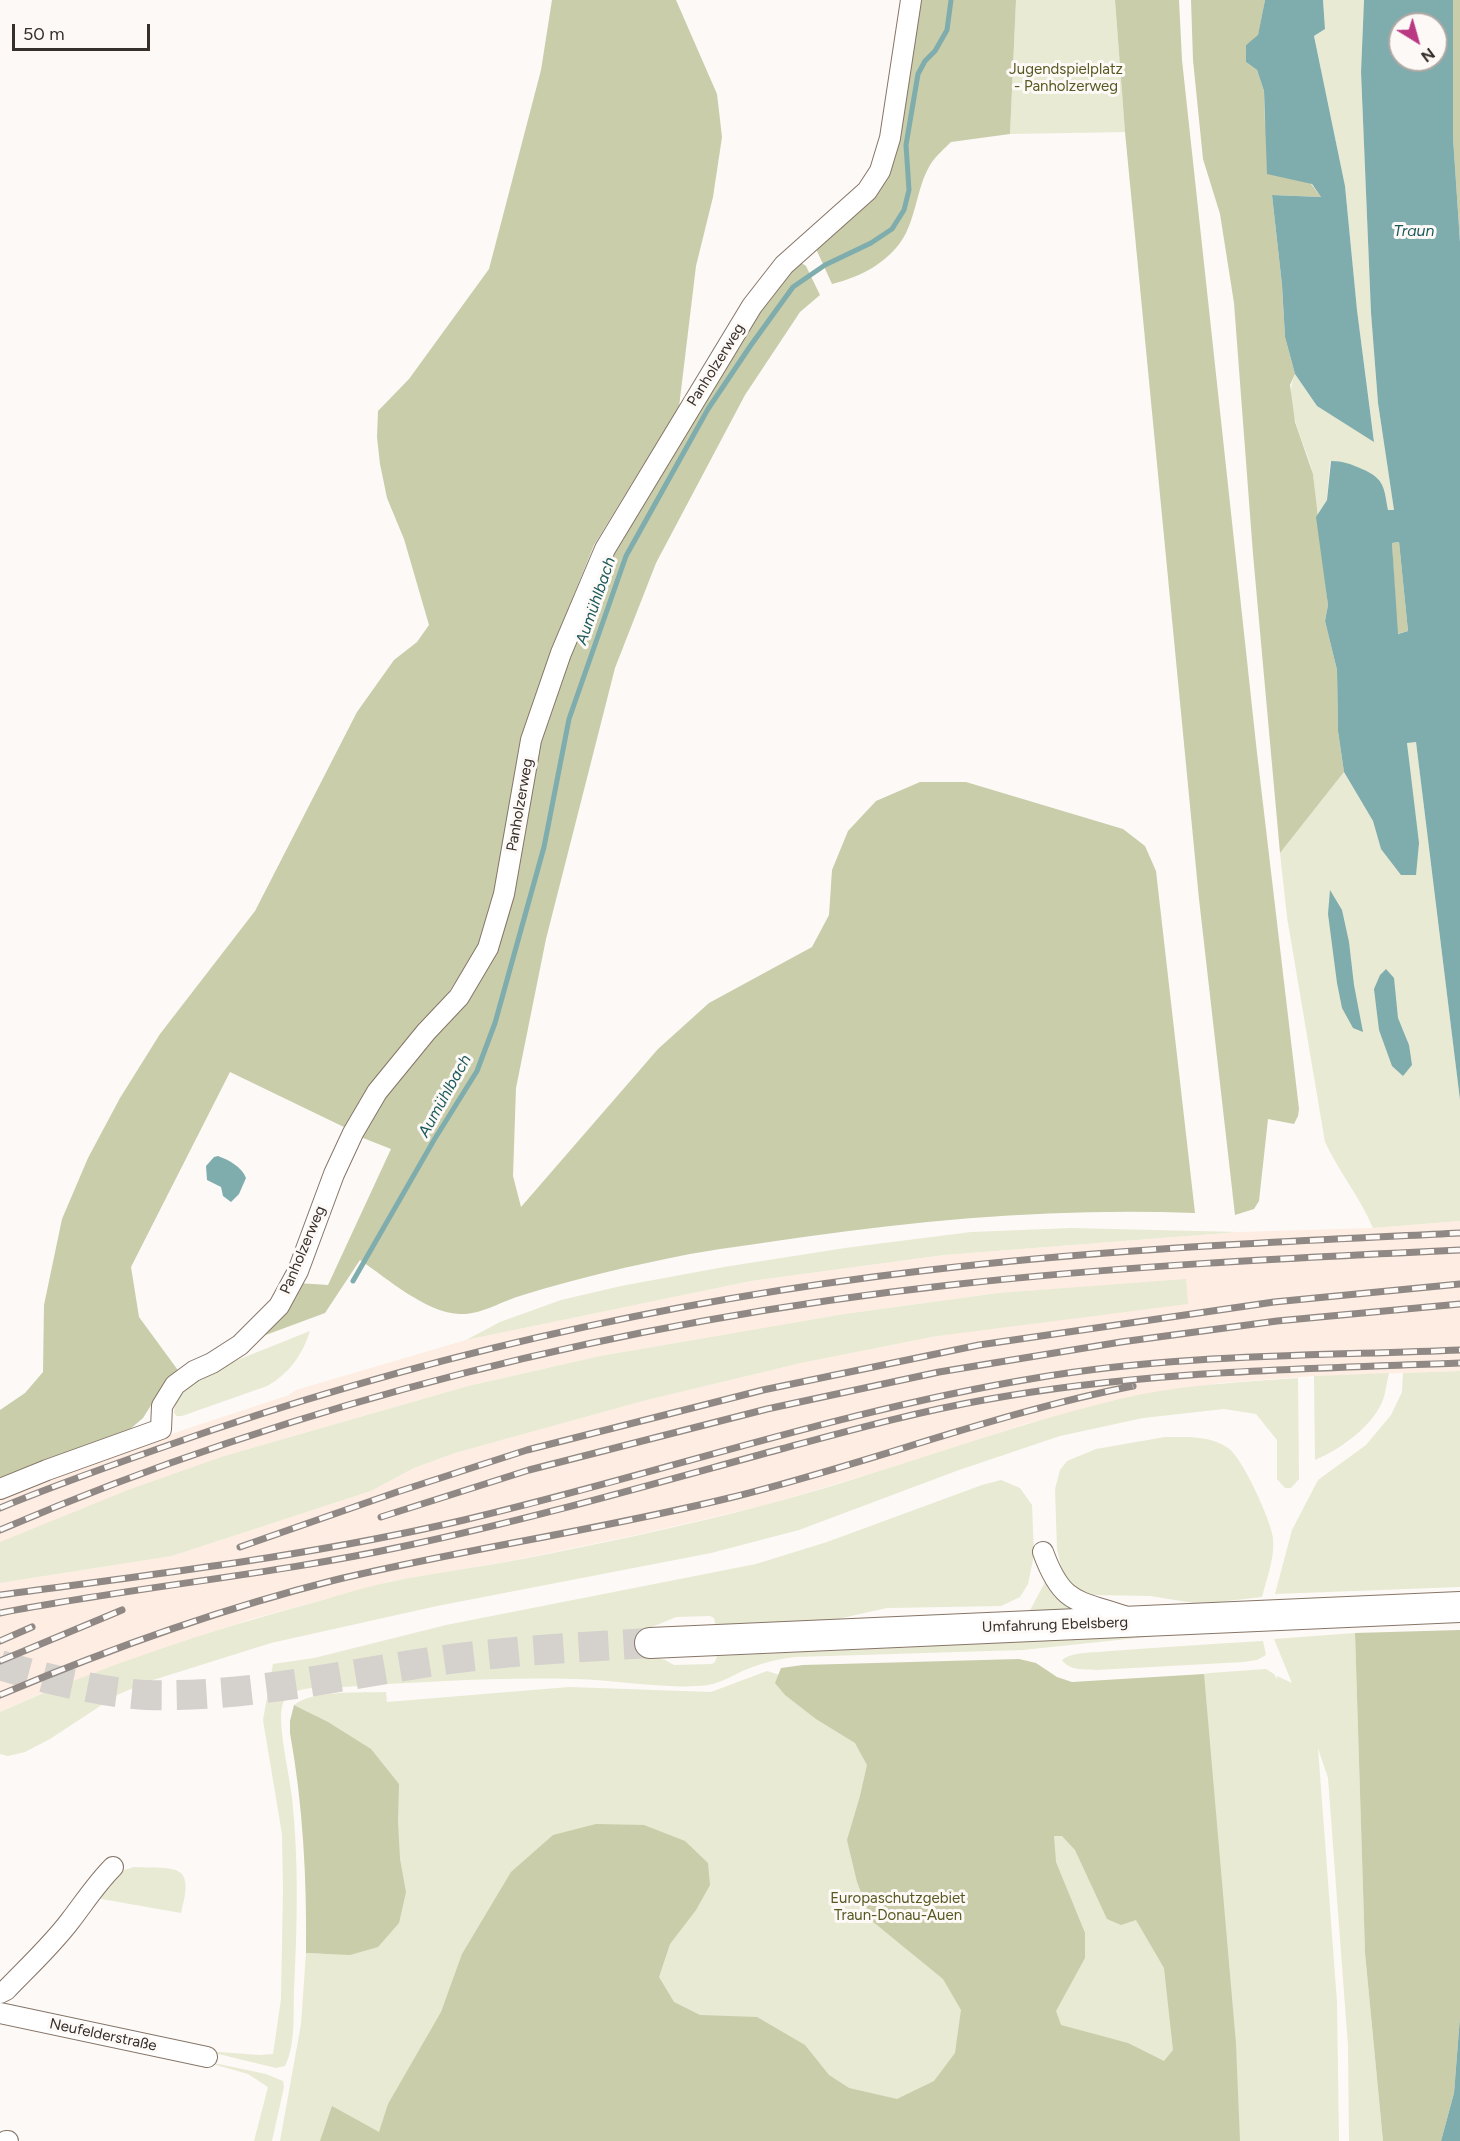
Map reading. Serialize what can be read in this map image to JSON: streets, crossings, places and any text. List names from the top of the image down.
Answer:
{
  "streets": {
    "main road": ["Umfahrung Ebelsberg"],
    "street": ["Panholzerweg", "Neufelderstraße"]
  },
  "water": ["Traun", "Aumühlbach"],
  "parks": ["Jugendspielplatz - Panholzerweg", "Europaschutzgebiet Traun-Donau-Auen"],
  "scale_bar": "50 m",
  "north": "bottom right"
}
